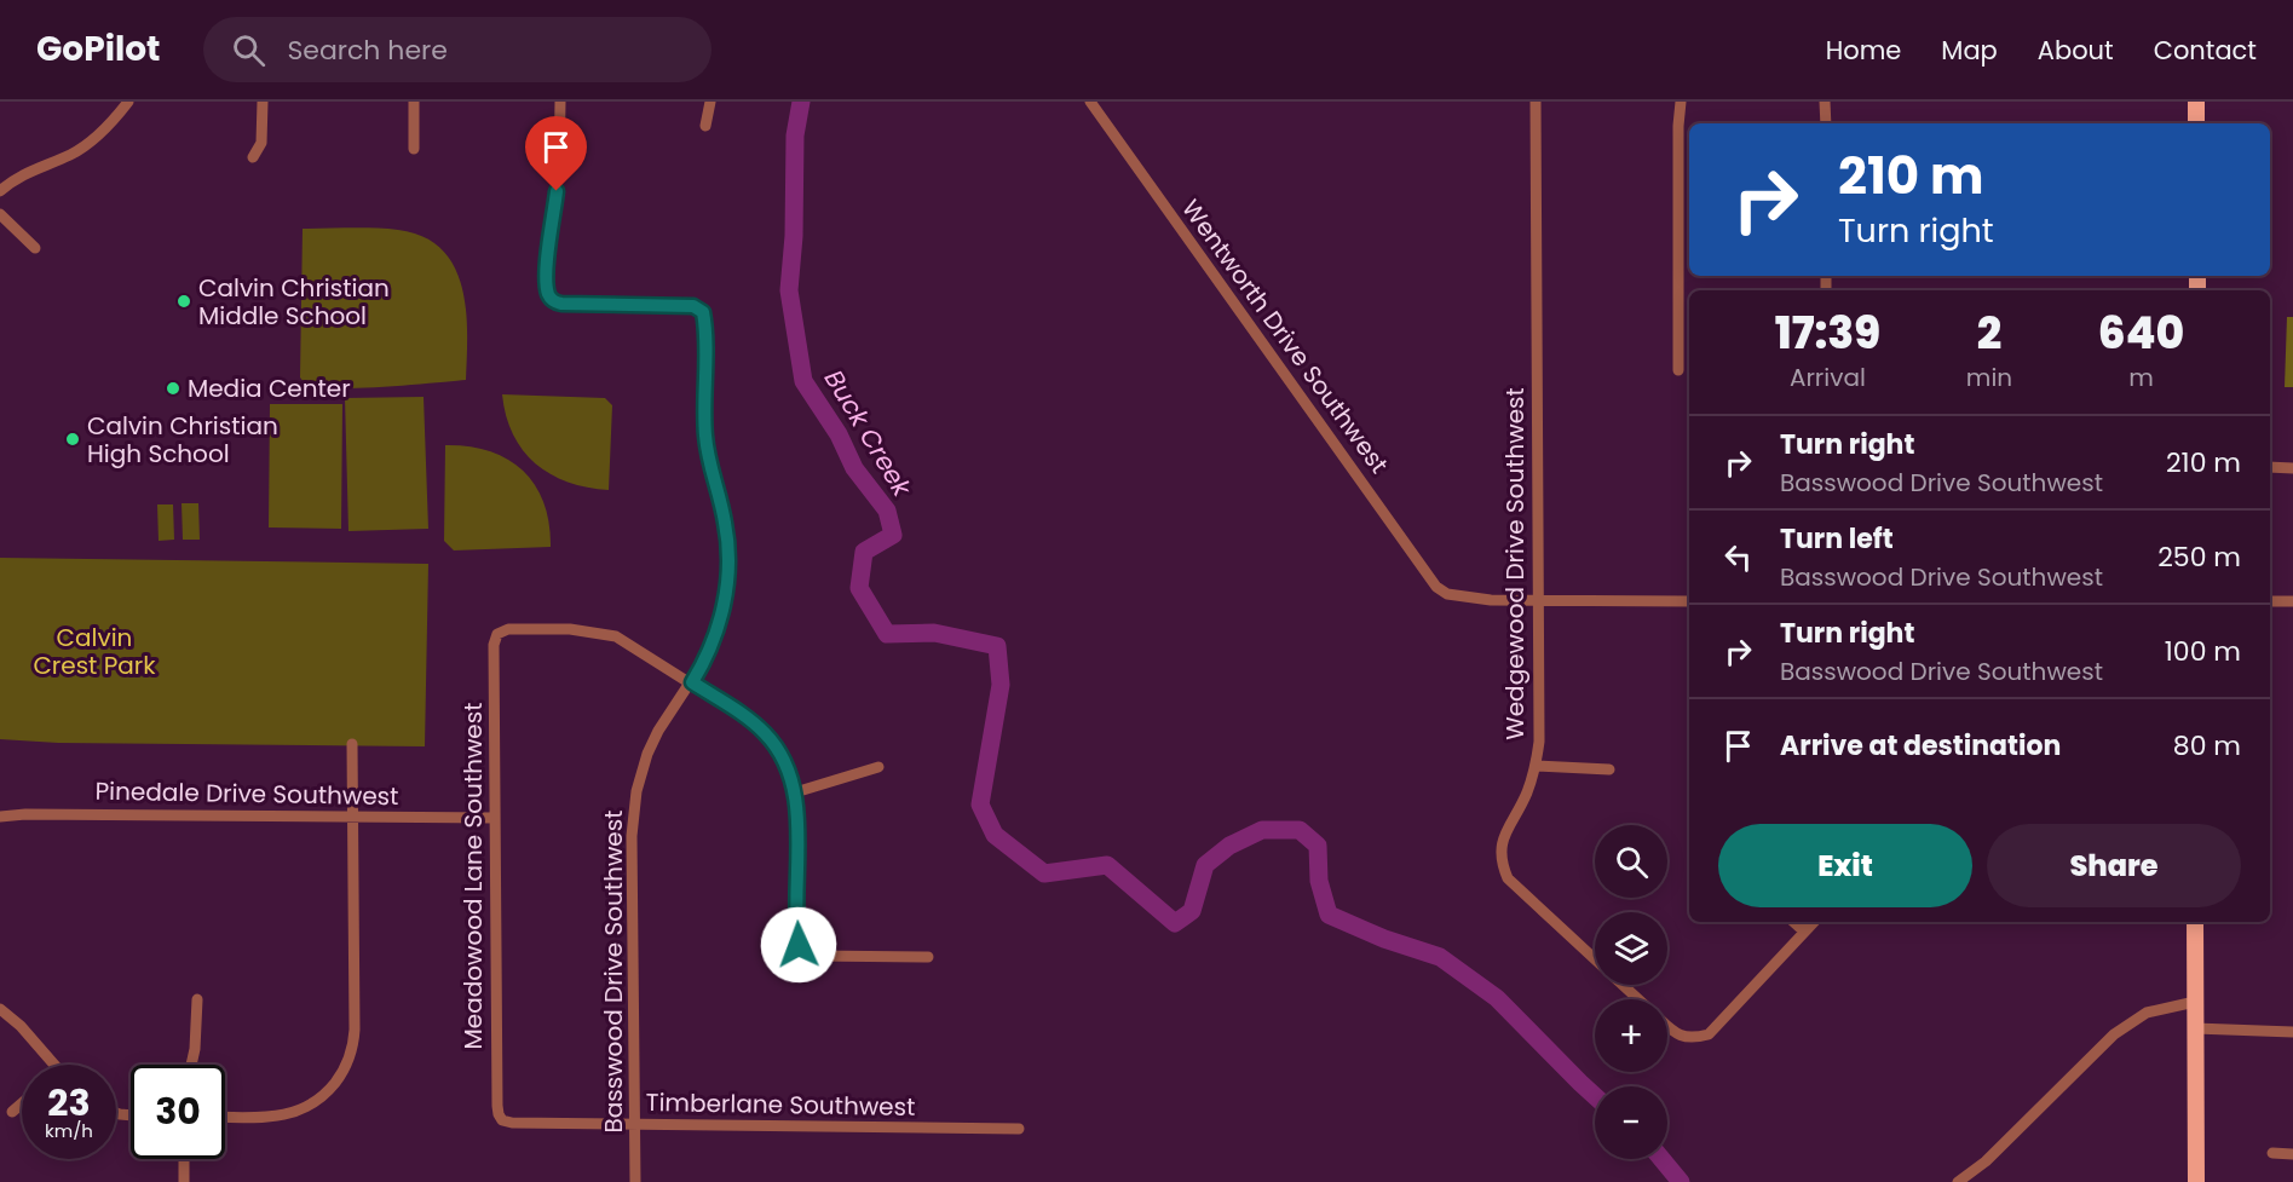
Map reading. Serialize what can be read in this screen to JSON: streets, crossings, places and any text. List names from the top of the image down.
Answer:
{
  "streets": {
    "street": [
      "Wentworth Drive Southwest",
      "Wedgewood Drive Southwest",
      "Pinedale Drive Southwest",
      "Meadowood Lane Southwest",
      "Basswood Drive Southwest",
      "Timberlane Southwest"
    ]
  },
  "crossings": [
    ["Wentworth Drive Southwest", "Wedgewood Drive Southwest"],
    ["Pinedale Drive Southwest", "Meadowood Lane Southwest"],
    ["Meadowood Lane Southwest", "Basswood Drive Southwest"],
    ["Meadowood Lane Southwest", "Timberlane Southwest"],
    ["Basswood Drive Southwest", "Timberlane Southwest"]
  ],
  "water": ["Buck Creek"],
  "parks": ["Calvin Crest Park"],
  "places": ["Calvin Christian Middle School", "Media Center", "Calvin Christian High School"],
  "page": {
    "header": "GoPilot",
    "search": "Search here",
    "nav": [
      "Home",
      "Map",
      "About",
      "Contact"
    ],
    "turn": ["210 m", "Turn right"],
    "eta": [
      "17:39",
      "Arrival",
      "2",
      "min",
      "640",
      "m"
    ],
    "list": [
      {
        "name": "Turn right",
        "note": "Basswood Drive Southwest",
        "value": "210 m"
      },
      {
        "name": "Turn left",
        "note": "Basswood Drive Southwest",
        "value": "250 m"
      },
      {
        "name": "Turn right",
        "note": "Basswood Drive Southwest",
        "value": "100 m"
      },
      {
        "name": "Arrive at destination",
        "value": "80 m"
      }
    ],
    "buttons": ["Exit", "Share"],
    "map_buttons": ["+", "−"],
    "speed": "23 km/h",
    "limit": "30"
  }
}
